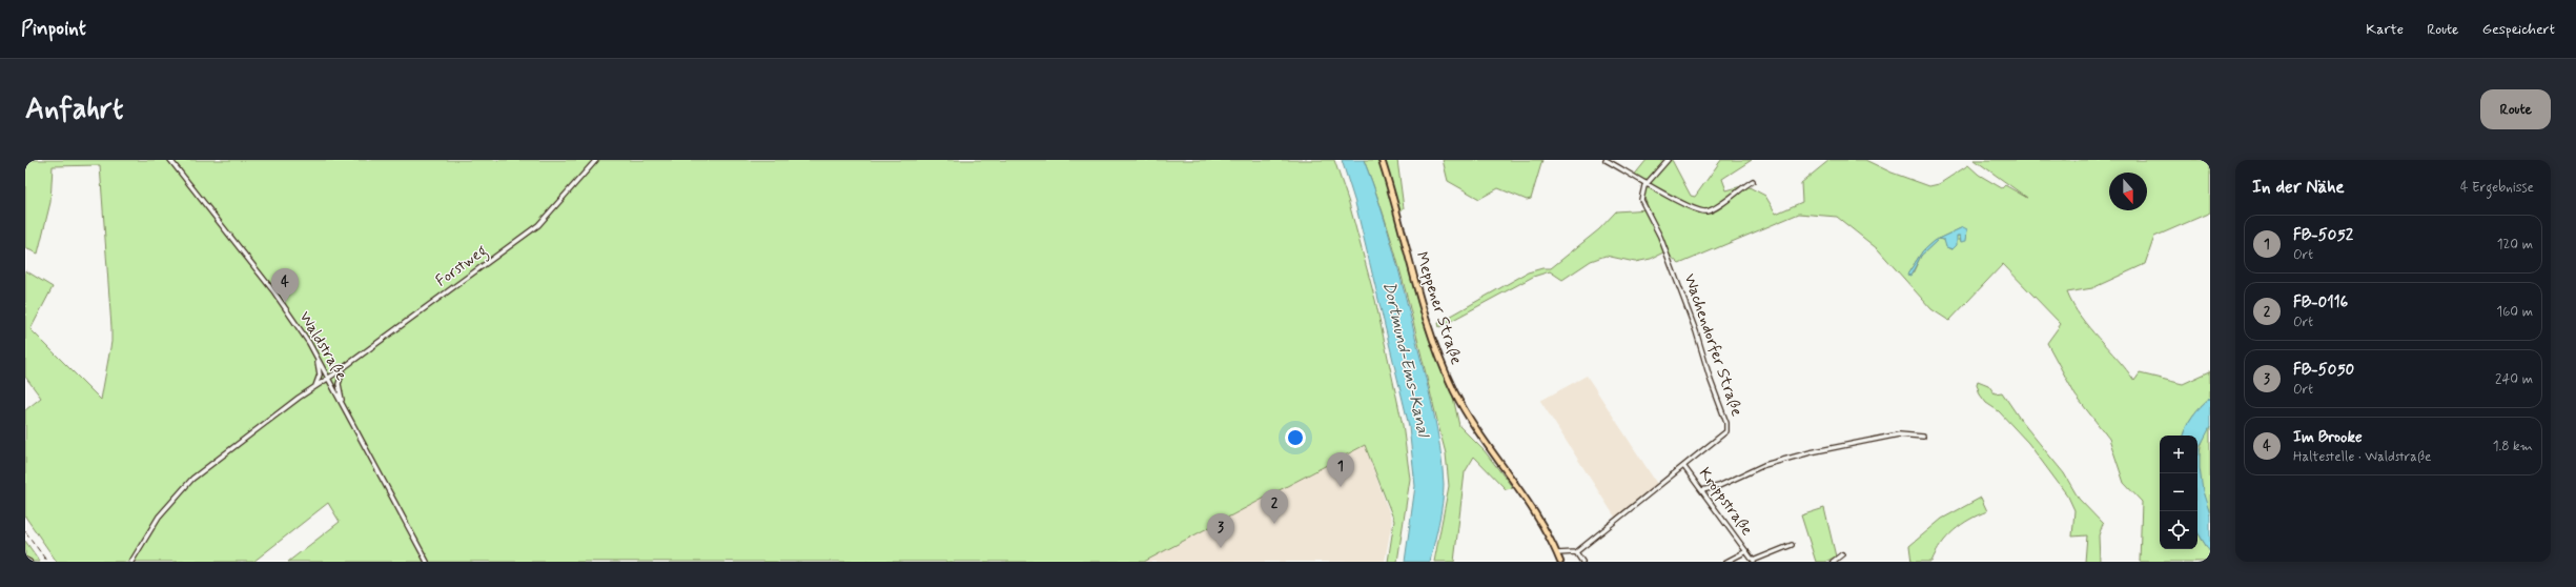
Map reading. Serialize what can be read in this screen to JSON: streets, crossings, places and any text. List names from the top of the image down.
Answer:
{
  "streets": {
    "main road": ["Meppener Straße"],
    "street": [
      "Forstweg",
      "Wachendorfer Straße",
      "Waldstraße",
      "Kroppstraße"
    ]
  },
  "crossings": [
    ["Forstweg", "Waldstraße"],
    ["Wachendorfer Straße", "Kroppstraße"]
  ],
  "water": ["Dortmund-Ems-Kanal"],
  "north": "bottom",
  "page": {
    "header": "Pinpoint",
    "nav": ["Karte", "Route", "Gespeichert"],
    "buttons": "Route",
    "title": "Anfahrt",
    "heading": ["In der Nähe", "4 Ergebnisse"],
    "list": [
      {
        "mark": "1",
        "name": "FB-5052",
        "note": "Ort",
        "value": "120 m"
      },
      {
        "mark": "2",
        "name": "FB-0116",
        "note": "Ort",
        "value": "160 m"
      },
      {
        "mark": "3",
        "name": "FB-5050",
        "note": "Ort",
        "value": "240 m"
      },
      {
        "mark": "4",
        "name": "Im Brooke",
        "note": "Haltestelle · Waldstraße",
        "value": "1.8 km"
      }
    ],
    "pins": [
      "4",
      "1",
      "2",
      "3"
    ],
    "map_buttons": ["+", "−"]
  }
}
